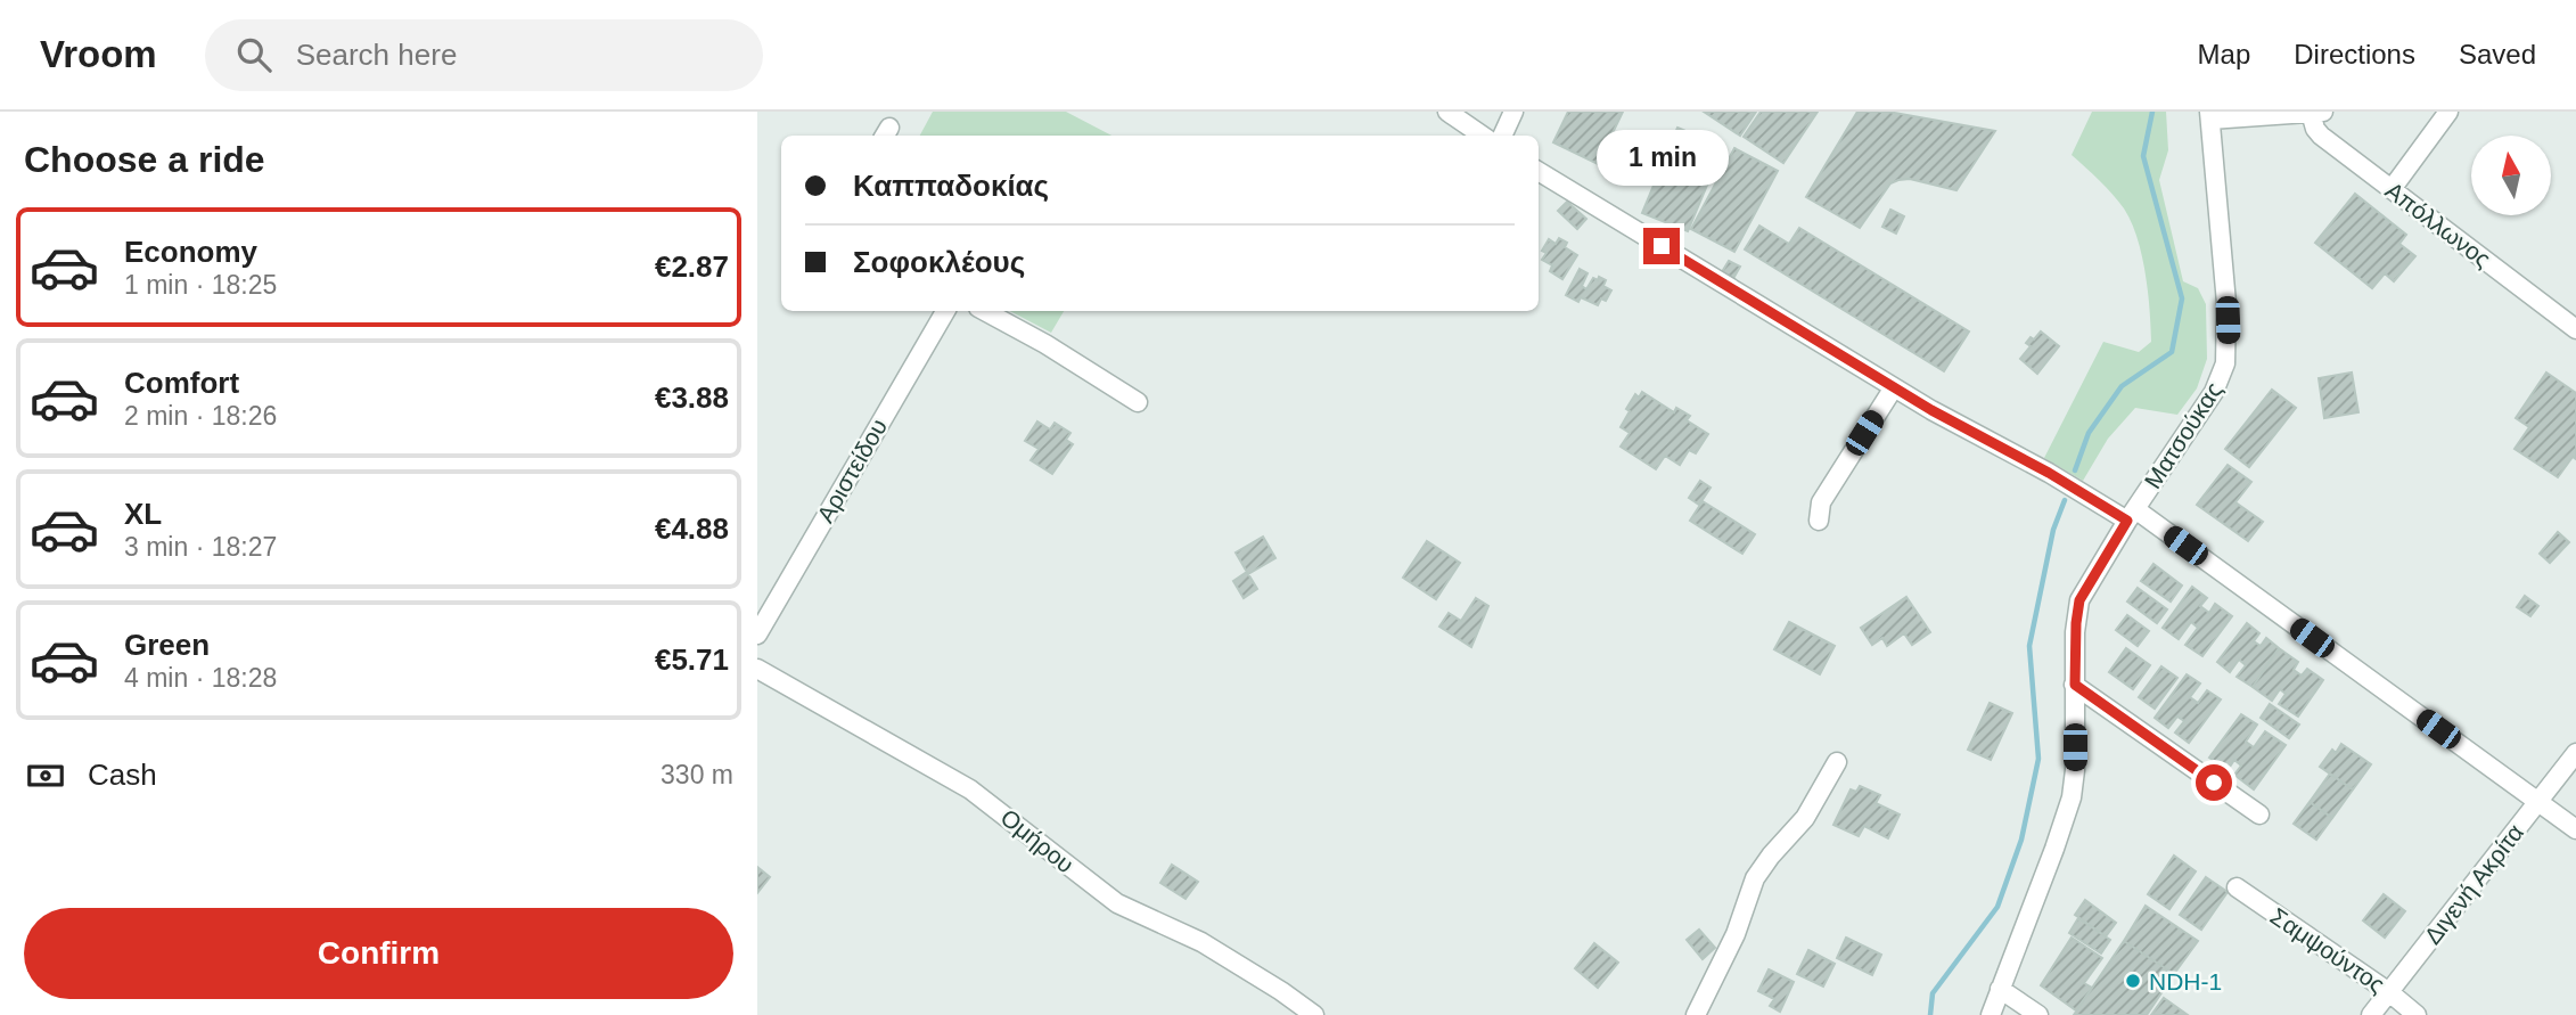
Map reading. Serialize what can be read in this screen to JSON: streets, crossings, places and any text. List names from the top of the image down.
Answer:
{
  "streets": {
    "street": [
      "Απόλλωνος",
      "Ματσούκας",
      "Αριστείδου",
      "Ομήρου",
      "Διγενή Ακρίτα",
      "Σαμψούντος"
    ]
  },
  "crossings": [
    ["Διγενή Ακρίτα", "Σαμψούντος"]
  ],
  "places": ["NDH-1"],
  "north": "top",
  "page": {
    "header": "Vroom",
    "search": "Search here",
    "nav": ["Map", "Directions", "Saved"],
    "heading": "Choose a ride",
    "bubble": "1 min",
    "banner": ["Καππαδοκίας", "Σοφοκλέους"],
    "list": [
      {
        "name": "Economy",
        "note": "1 min · 18:25",
        "value": "€2.87"
      },
      {
        "name": "Comfort",
        "note": "2 min · 18:26",
        "value": "€3.88"
      },
      {
        "name": "XL",
        "note": "3 min · 18:27",
        "value": "€4.88"
      },
      {
        "name": "Green",
        "note": "4 min · 18:28",
        "value": "€5.71"
      }
    ],
    "pay": ["Cash", "330 m"],
    "buttons": "Confirm"
  }
}
